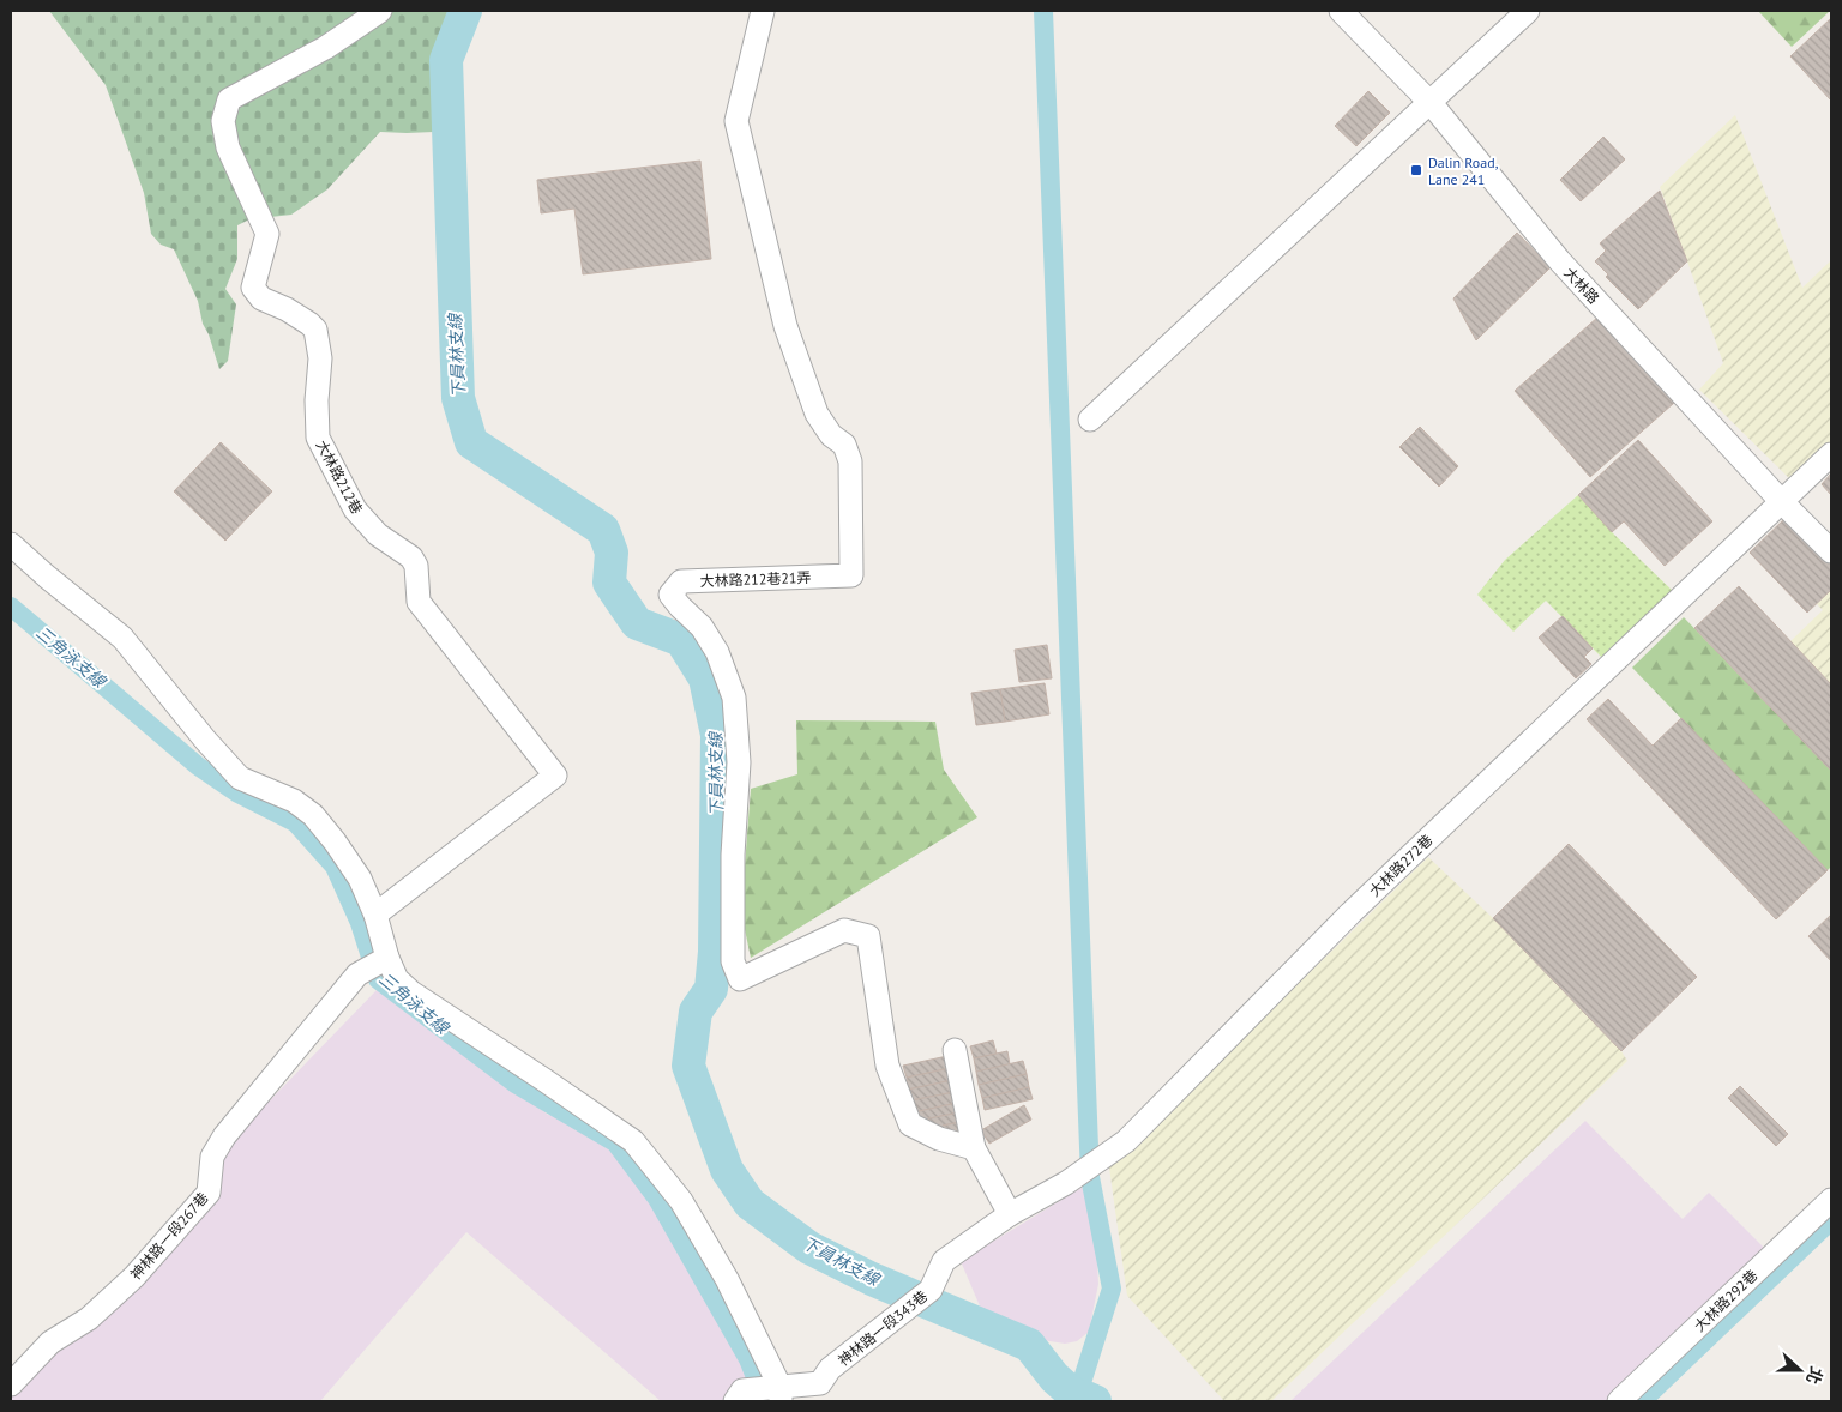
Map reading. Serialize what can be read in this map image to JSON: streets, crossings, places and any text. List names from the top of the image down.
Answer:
{
  "streets": {
    "street": [
      "大林路",
      "大林路212巷",
      "大林路212巷21弄",
      "大林路272巷",
      "神林路一段267巷",
      "大林路292巷",
      "神林路一段343巷"
    ]
  },
  "crossings": [
    ["大林路", "大林路272巷"],
    ["大林路272巷", "神林路一段343巷"]
  ],
  "water": ["下員林支線", "三角泳支線"],
  "places": {
    "transit": ["Dalin Road, Lane 241"]
  },
  "north": "right"
}
